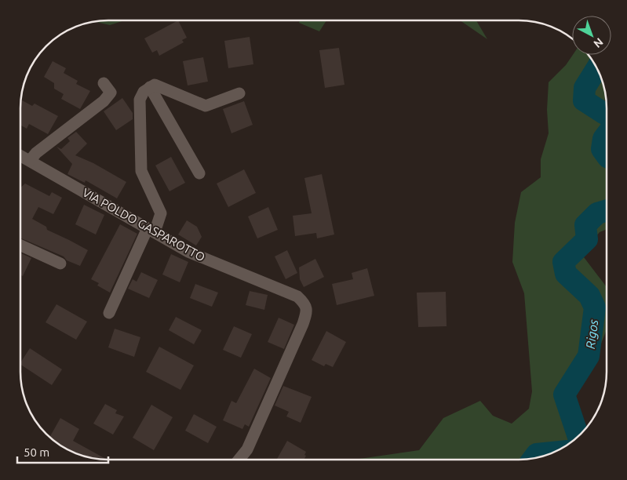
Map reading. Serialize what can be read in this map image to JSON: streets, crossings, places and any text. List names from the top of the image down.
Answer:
{
  "streets": {
    "street": ["VIA POLDO GASPAROTTO"]
  },
  "water": ["Rigos"],
  "scale_bar": "50 m",
  "north": "bottom right"
}
